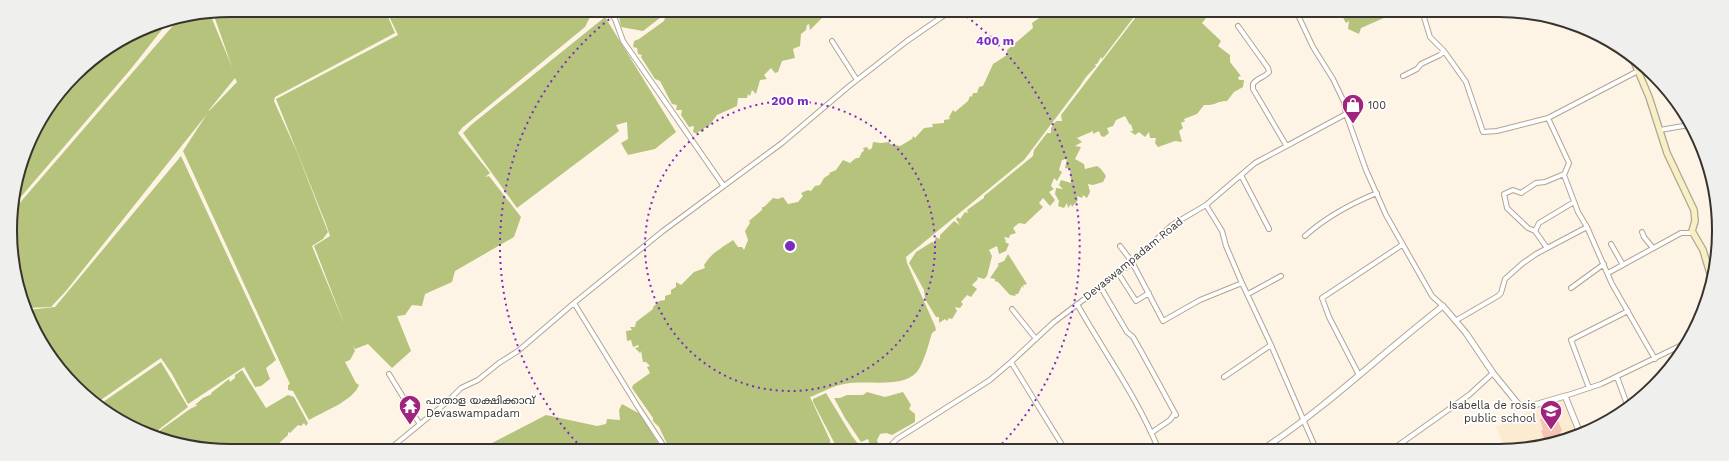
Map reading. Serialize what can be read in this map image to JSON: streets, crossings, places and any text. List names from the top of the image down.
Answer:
{
  "streets": {
    "street": ["Devaswampadam Road"]
  },
  "places": {
    "shop": ["100"],
    "temple": ["പാതാള യക്ഷിക്കാവ് Devaswampadam"],
    "school or university": ["Isabella de rosis public school"]
  },
  "rings": ["400 m", "200 m"]
}
